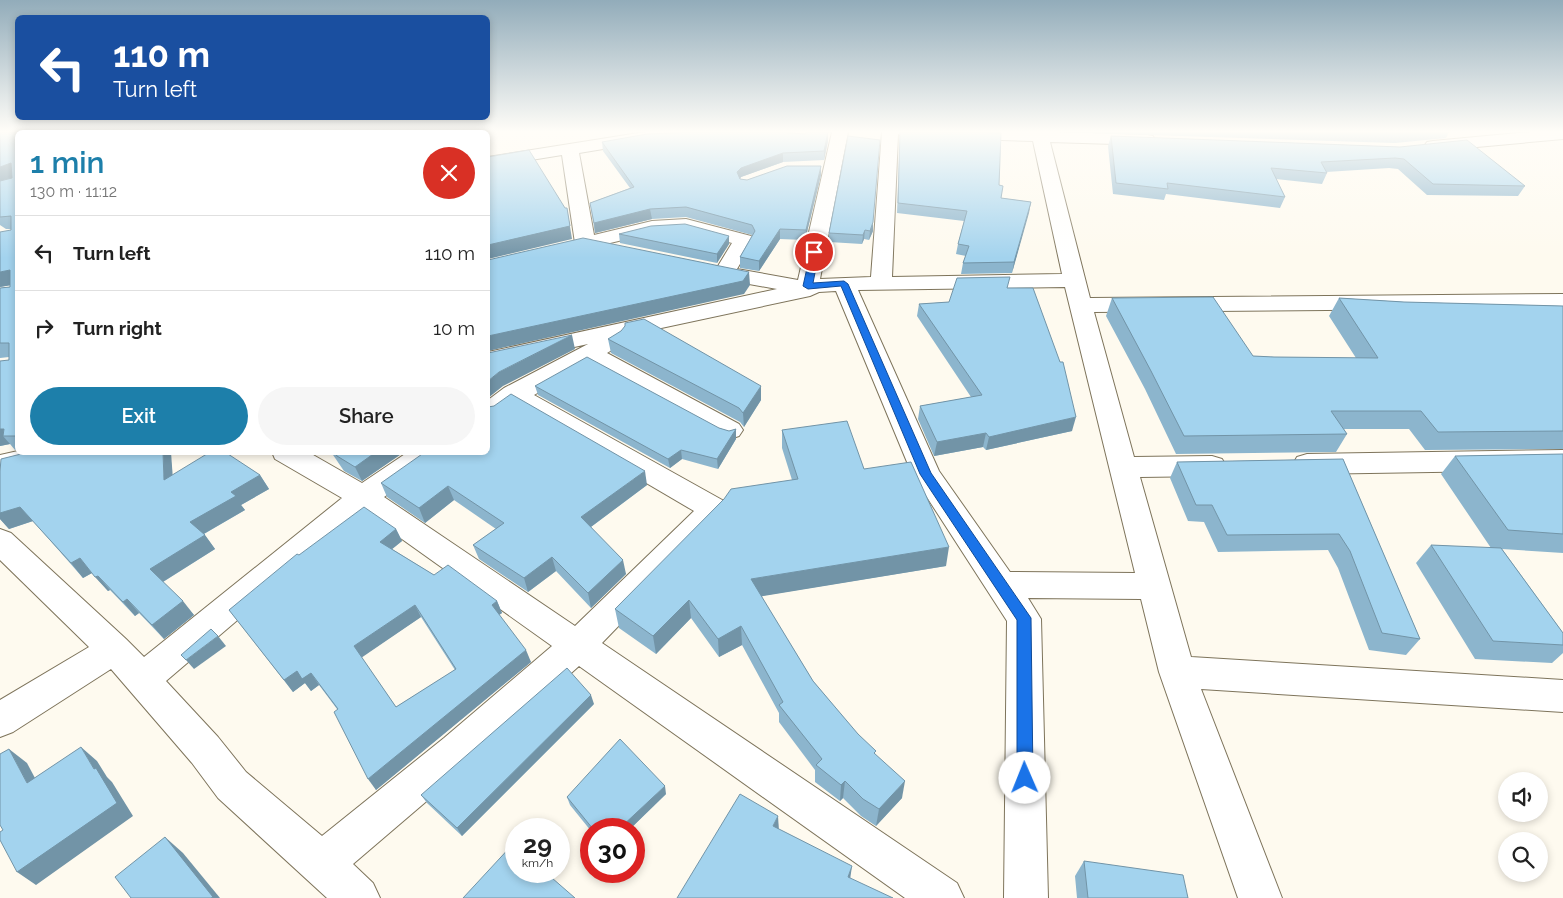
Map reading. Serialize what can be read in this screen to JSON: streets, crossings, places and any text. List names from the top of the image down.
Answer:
{
  "page": {
    "turn": ["110 m", "Turn left"],
    "heading": ["1 min", "130 m · 11:12"],
    "list": [
      {
        "name": "Turn left",
        "value": "110 m"
      },
      {
        "name": "Turn right",
        "value": "10 m"
      }
    ],
    "buttons": ["Exit", "Share"],
    "speed": "29 km/h",
    "limit": "30"
  }
}
